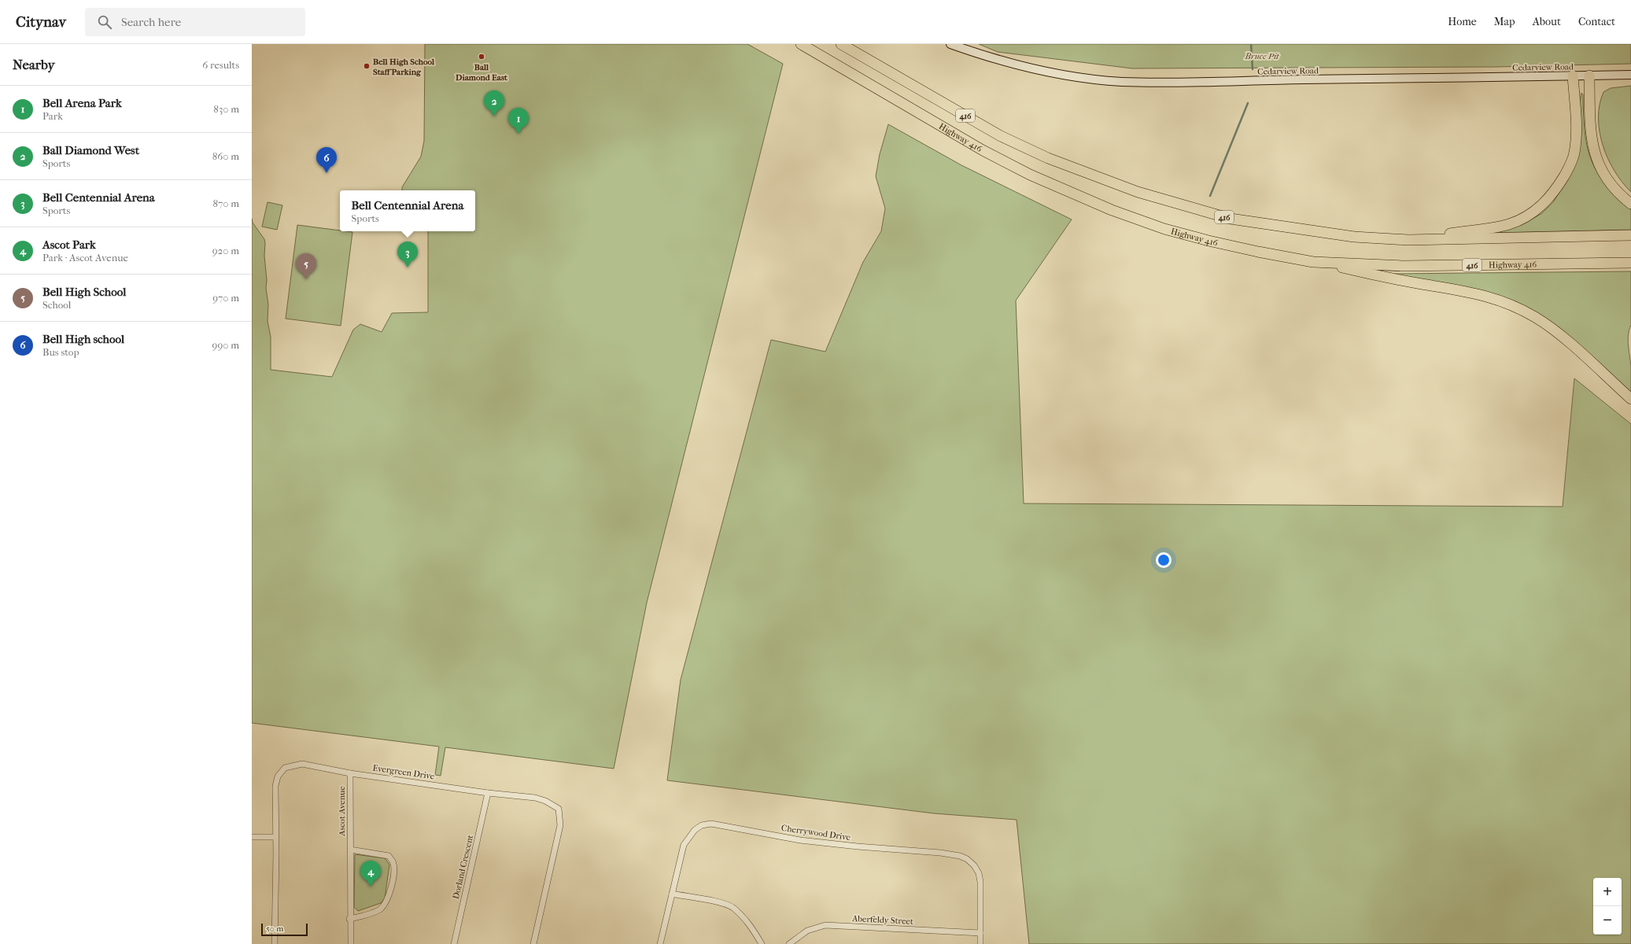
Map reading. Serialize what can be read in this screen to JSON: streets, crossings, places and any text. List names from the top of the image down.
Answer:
{
  "streets": {
    "highway": ["416", "Highway 416"],
    "main road": ["Cedarview Road"],
    "street": [
      "Evergreen Drive",
      "Ascot Avenue",
      "Cherrywood Drive",
      "Dorland Crescent",
      "Aberfeldy Street"
    ]
  },
  "crossings": [
    ["Evergreen Drive", "Ascot Avenue"],
    ["Evergreen Drive", "Dorland Crescent"],
    ["Cherrywood Drive", "Aberfeldy Street"]
  ],
  "parks": ["Bruce Pit"],
  "places": ["Ball Diamond East", "Bell High School Staff Parking"],
  "scale_bar": "50 m",
  "page": {
    "header": "Citynav",
    "search": "Search here",
    "nav": [
      "Home",
      "Map",
      "About",
      "Contact"
    ],
    "heading": ["Nearby", "6 results"],
    "list": [
      {
        "mark": "1",
        "name": "Bell Arena Park",
        "note": "Park",
        "value": "830 m"
      },
      {
        "mark": "2",
        "name": "Ball Diamond West",
        "note": "Sports",
        "value": "860 m"
      },
      {
        "mark": "3",
        "name": "Bell Centennial Arena",
        "note": "Sports",
        "value": "870 m"
      },
      {
        "mark": "4",
        "name": "Ascot Park",
        "note": "Park · Ascot Avenue",
        "value": "920 m"
      },
      {
        "mark": "5",
        "name": "Bell High School",
        "note": "School",
        "value": "970 m"
      },
      {
        "mark": "6",
        "name": "Bell High school",
        "note": "Bus stop",
        "value": "990 m"
      }
    ],
    "pins": [
      "2",
      "1",
      "6",
      "3",
      "5",
      "4"
    ],
    "popup": ["Bell Centennial Arena", "Sports"],
    "map_buttons": ["+", "−"],
    "scale": "50 m"
  }
}
